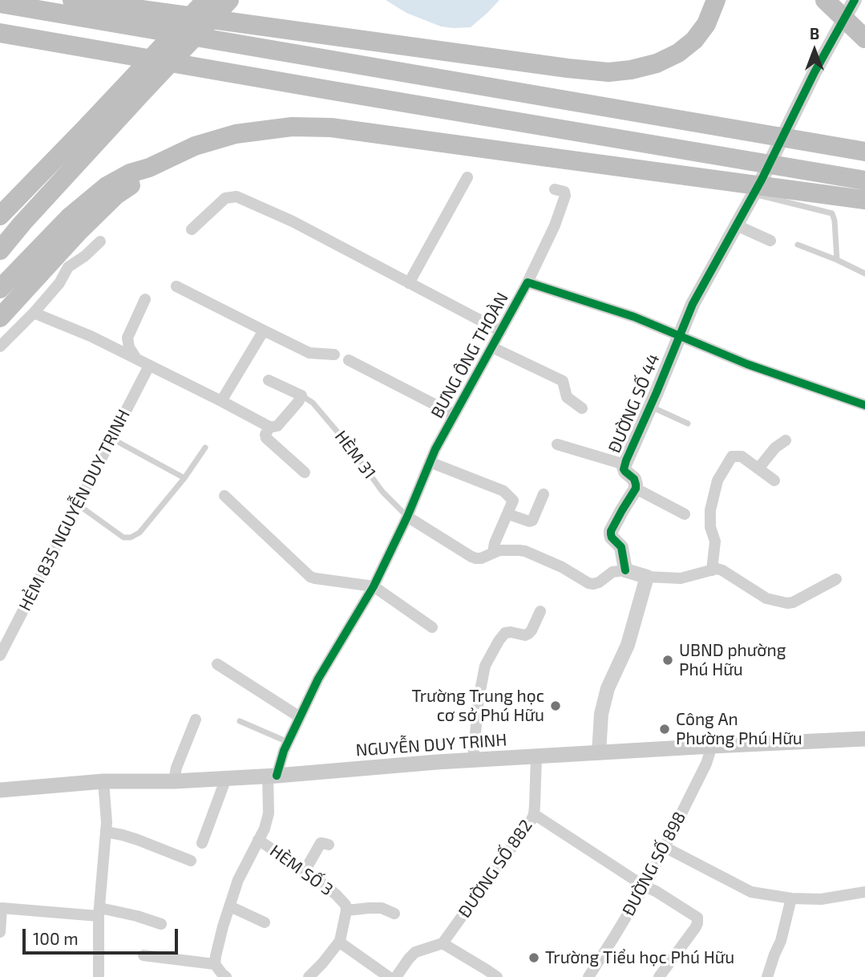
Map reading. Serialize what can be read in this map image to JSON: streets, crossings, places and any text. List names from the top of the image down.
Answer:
{
  "streets": {
    "main road": ["NGUYỄN DUY TRINH"],
    "street": [
      "BƯNG ÔNG THOÀN",
      "ĐƯỜNG SỐ 44",
      "HẺM 835 NGUYỄN DUY TRINH",
      "ĐƯỜNG SỐ 898",
      "ĐƯỜNG SỐ 882",
      "HÈM SỐ 3"
    ],
    "lane": ["HÈM 31"]
  },
  "crossings": [
    ["BƯNG ÔNG THOÀN", "ĐƯỜNG SỐ 44"],
    ["BƯNG ÔNG THOÀN", "HÈM 31"],
    ["BƯNG ÔNG THOÀN", "NGUYỄN DUY TRINH"],
    ["BƯNG ÔNG THOÀN", "HÈM SỐ 3"],
    ["NGUYỄN DUY TRINH", "ĐƯỜNG SỐ 898"],
    ["NGUYỄN DUY TRINH", "ĐƯỜNG SỐ 882"]
  ],
  "places": [
    "UBND phường Phú Hữu",
    "Trường Trung học cơ sở Phú Hữu",
    "Công An Phường Phú Hữu",
    "Trường Tiểu học Phú Hữu"
  ],
  "scale_bar": "100 m",
  "north": "top"
}
